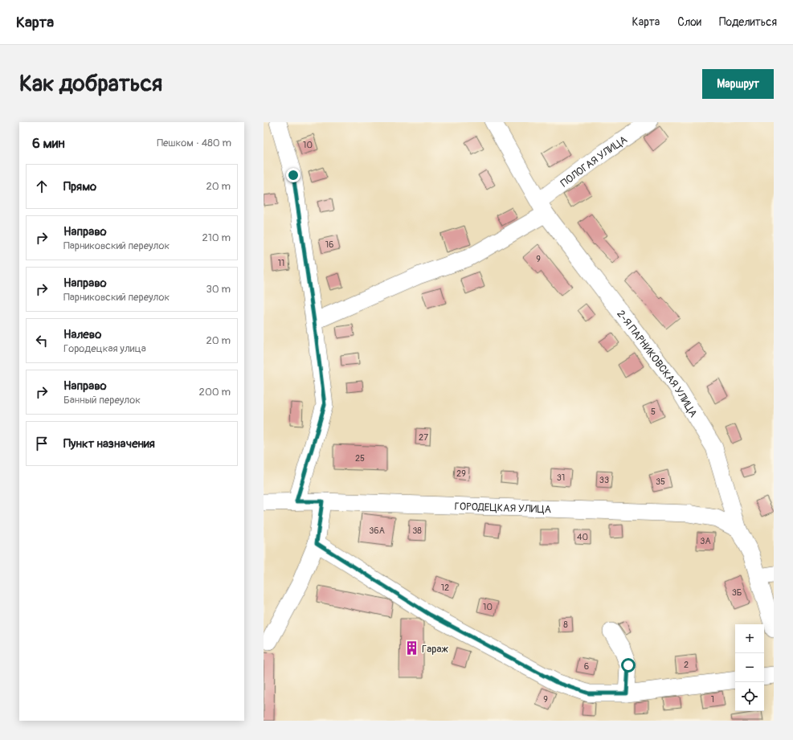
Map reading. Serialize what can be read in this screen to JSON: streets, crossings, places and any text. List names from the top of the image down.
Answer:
{
  "streets": {
    "street": ["ПОЛОГАЯ УЛИЦА", "2-Я ПАРНИКОВСКАЯ УЛИЦА", "ГОРОДЕЦКАЯ УЛИЦА"]
  },
  "crossings": [
    ["ПОЛОГАЯ УЛИЦА", "2-Я ПАРНИКОВСКАЯ УЛИЦА"],
    ["2-Я ПАРНИКОВСКАЯ УЛИЦА", "ГОРОДЕЦКАЯ УЛИЦА"]
  ],
  "places": {
    "building": ["Гараж"]
  },
  "house_numbers": [
    "10",
    "16",
    "9",
    "11",
    "5",
    "27",
    "25",
    "29",
    "31",
    "33",
    "35",
    "36А",
    "38",
    "40",
    "3А",
    "12",
    "3Б",
    "10",
    "8",
    "2",
    "6",
    "9",
    "1"
  ],
  "page": {
    "header": "Карта",
    "nav": ["Карта", "Слои", "Поделиться"],
    "buttons": "Маршрут",
    "title": "Как добраться",
    "heading": ["6 мин", "Пешком · 480 m"],
    "list": [
      ["Прямо", "20 m"],
      ["Направо", "Парниковский переулок", "210 m"],
      ["Направо", "Парниковский переулок", "30 m"],
      ["Налево", "Городецкая улица", "20 m"],
      ["Направо", "Банный переулок", "200 m"],
      "Пункт назначения"
    ],
    "map_buttons": ["+", "−"]
  }
}
